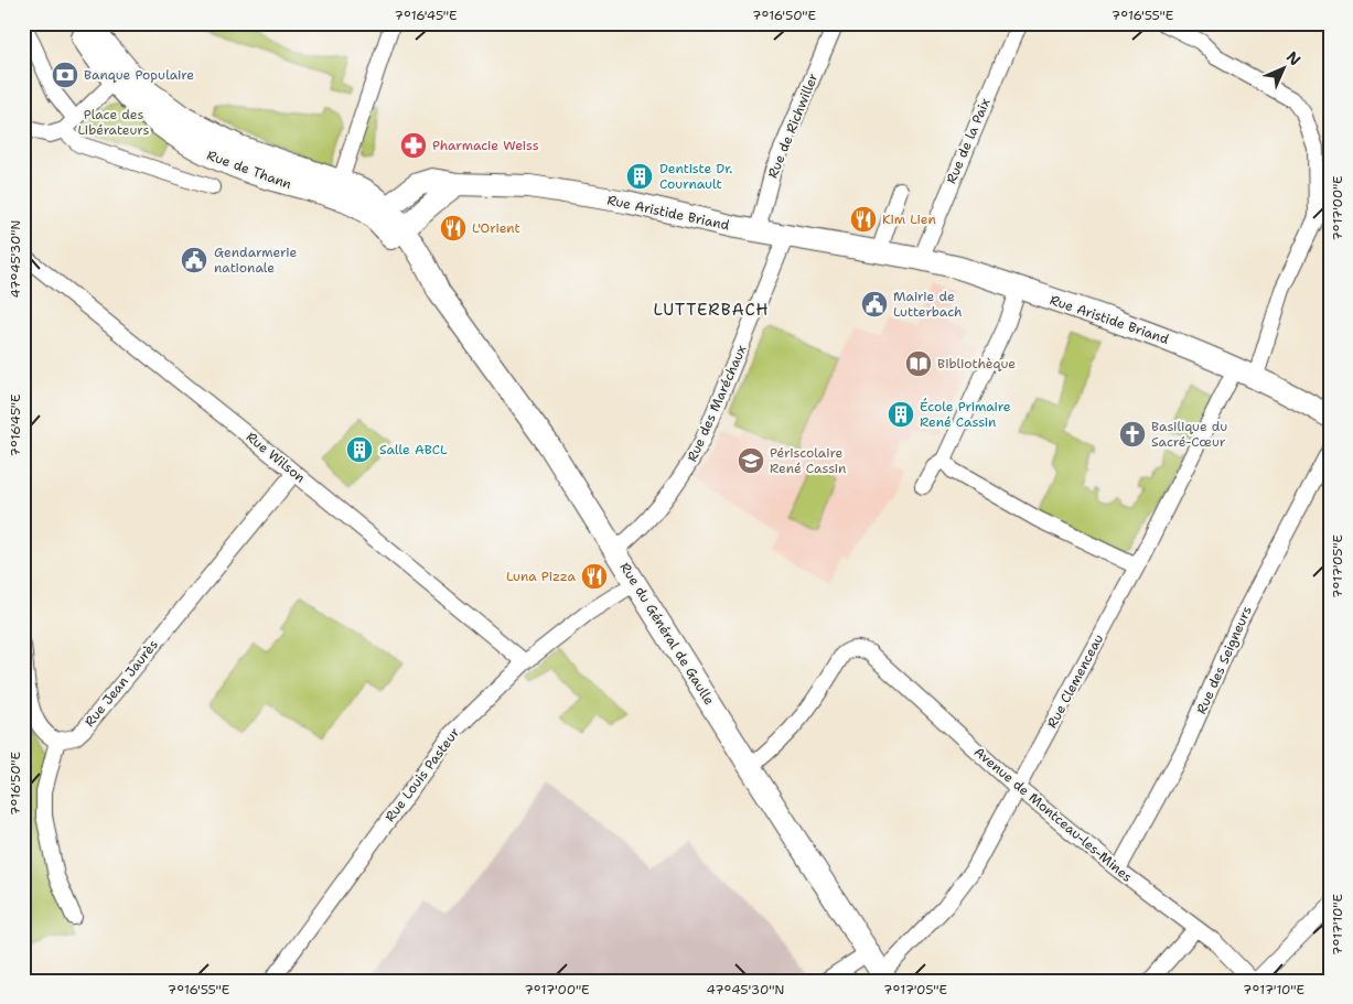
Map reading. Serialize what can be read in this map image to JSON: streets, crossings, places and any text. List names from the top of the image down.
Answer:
{
  "streets": {
    "main road": ["Rue de Thann", "Rue Aristide Briand", "Rue du Général de Gaulle"],
    "street": [
      "Rue de Richwiller",
      "Rue de la Paix",
      "Rue des Maréchaux",
      "Rue Wilson",
      "Rue des Seigneurs",
      "Rue Clemenceau",
      "Rue Jean Jaurès",
      "Rue Louis Pasteur",
      "Avenue de Montceau-les-Mines"
    ]
  },
  "crossings": [
    ["Rue de Richwiller", "Rue Aristide Briand"],
    ["Rue de la Paix", "Rue Aristide Briand"],
    ["Rue de Thann", "Rue Aristide Briand"],
    ["Rue de Thann", "Rue du Général de Gaulle"],
    ["Rue Aristide Briand", "Rue des Maréchaux"],
    ["Rue Aristide Briand", "Rue du Général de Gaulle"],
    ["Rue Aristide Briand", "Rue Clemenceau"],
    ["Rue des Maréchaux", "Rue du Général de Gaulle"],
    ["Rue Wilson", "Rue Jean Jaurès"],
    ["Rue Wilson", "Rue Louis Pasteur"],
    ["Rue du Général de Gaulle", "Rue Clemenceau"],
    ["Rue du Général de Gaulle", "Rue Louis Pasteur"],
    ["Rue du Général de Gaulle", "Avenue de Montceau-les-Mines"],
    ["Rue des Seigneurs", "Avenue de Montceau-les-Mines"],
    ["Rue Clemenceau", "Avenue de Montceau-les-Mines"]
  ],
  "districts": ["LUTTERBACH"],
  "parks": ["Place des Libérateurs"],
  "places": {
    "bank": ["Banque Populaire"],
    "pharmacy": ["Pharmacie Weiss"],
    "building": ["Dentiste Dr. Cournault", "École Primaire René Cassin", "Salle ABCL"],
    "restaurant": ["Kim Lien", "L'Orient", "Luna Pizza"],
    "public building": ["Gendarmerie nationale", "Mairie de Lutterbach"],
    "library": ["Bibliothèque"],
    "church": ["Basilique du Sacré-Cœur"],
    "school or university": ["Périscolaire René Cassin"]
  },
  "north": "top right",
  "coordinates": [
    "7°16'45\"E",
    "7°16'50\"E",
    "7°16'55\"E",
    "7°17'00\"E",
    "47°45'30\"N",
    "7°17'05\"E",
    "7°17'10\"E"
  ]
}
